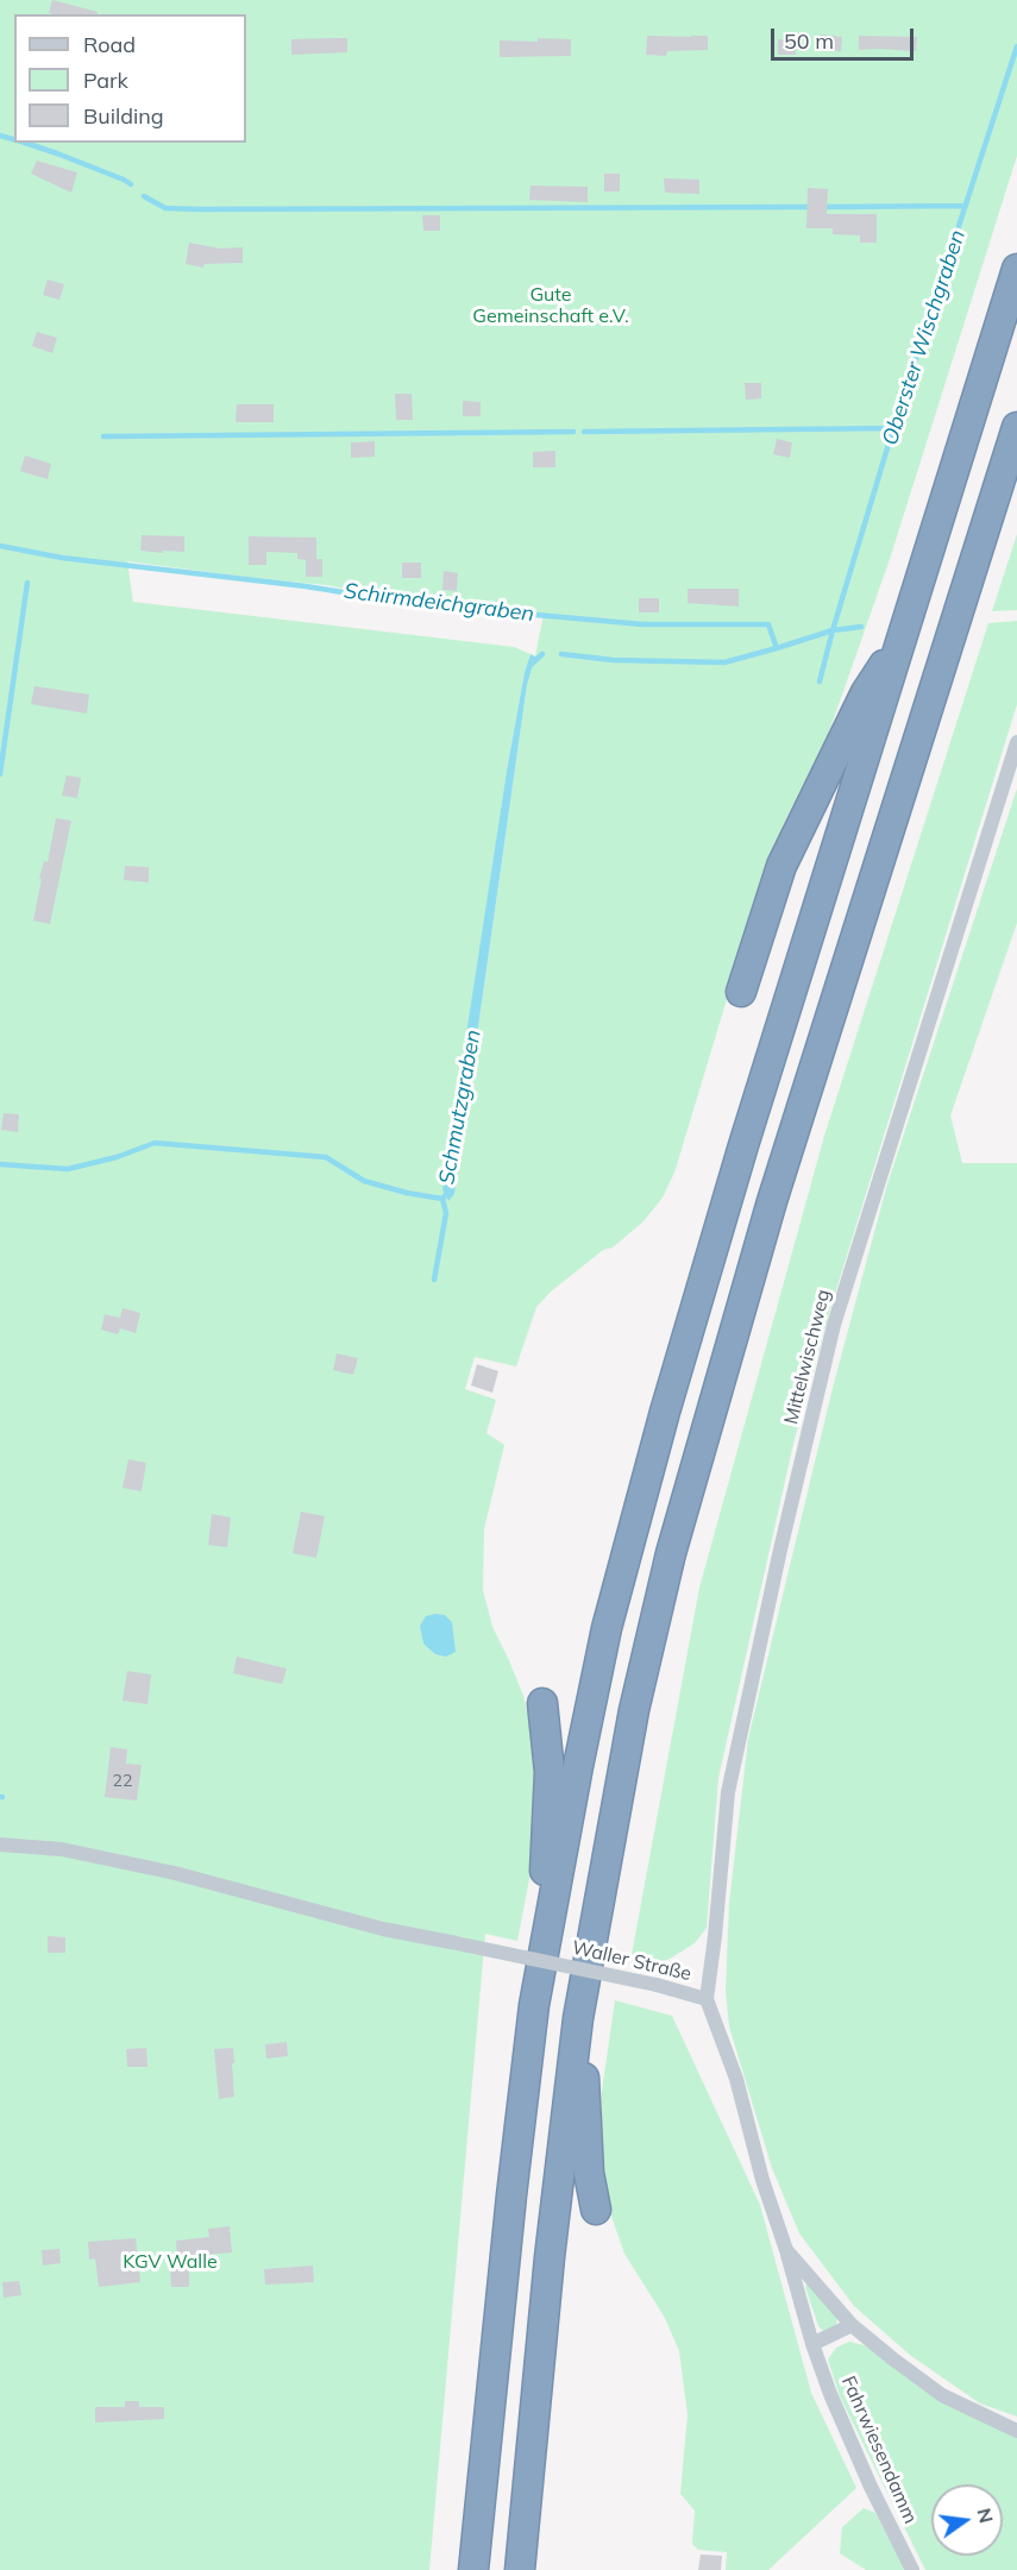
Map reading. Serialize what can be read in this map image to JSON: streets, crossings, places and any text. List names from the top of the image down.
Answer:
{
  "streets": {
    "street": ["Mittelwischweg", "Waller Straße", "Fahrwiesendamm"]
  },
  "crossings": [
    ["Mittelwischweg", "Waller Straße"],
    ["Waller Straße", "Fahrwiesendamm"]
  ],
  "water": ["Oberster Wischgraben", "Schirmdeichgraben", "Schmutzgraben"],
  "parks": ["Gute Gemeinschaft e.V.", "KGV Walle"],
  "house_numbers": ["22"],
  "legend": ["Road", "Park", "Building"],
  "scale_bar": "50 m",
  "north": "right"
}
